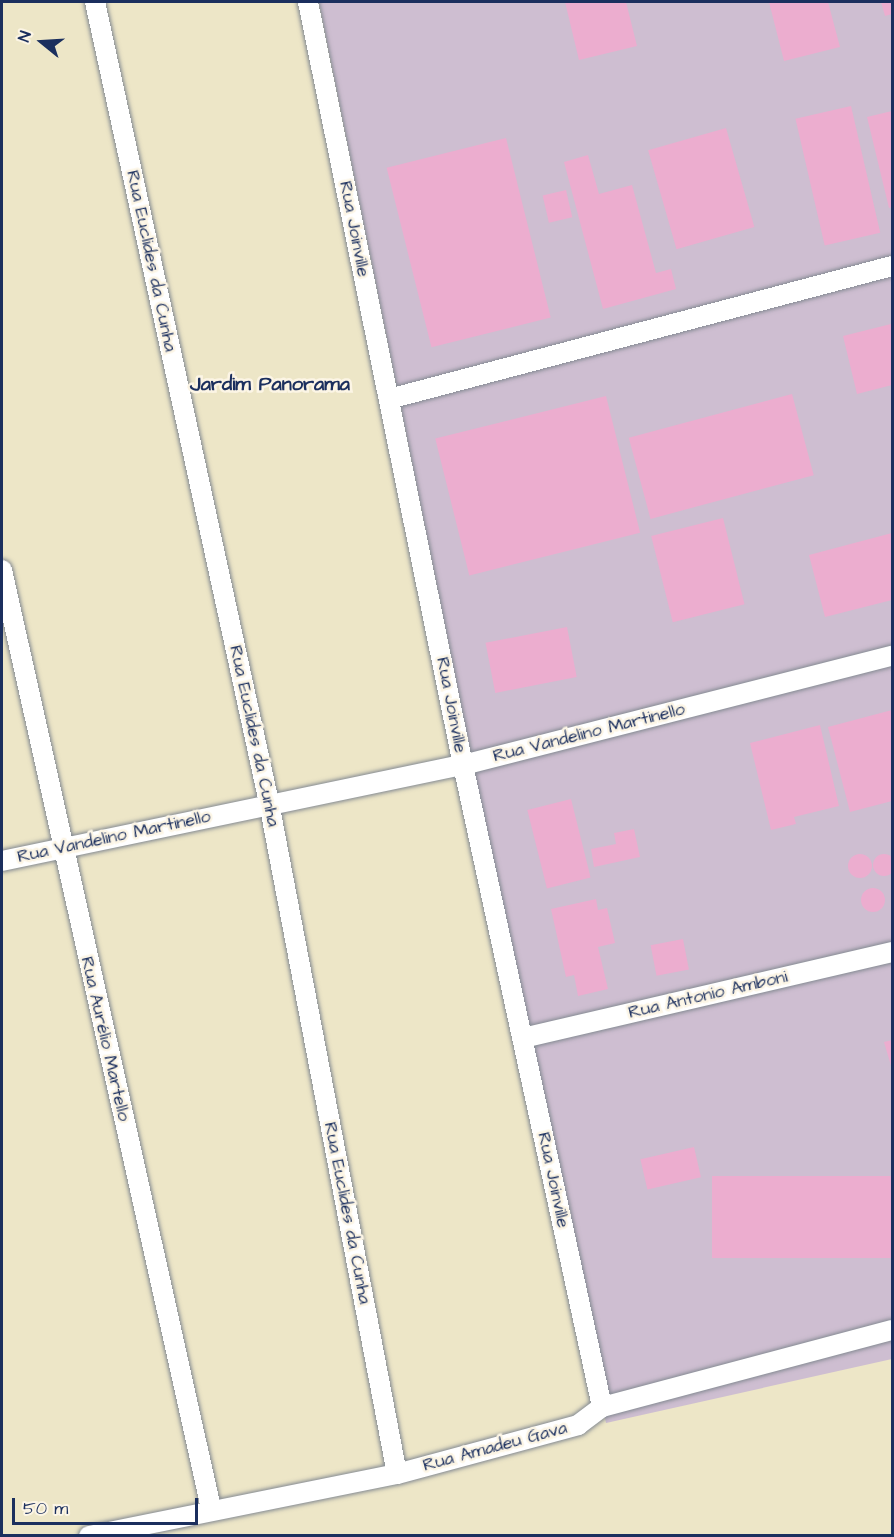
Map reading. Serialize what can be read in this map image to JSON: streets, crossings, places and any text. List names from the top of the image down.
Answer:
{
  "streets": {
    "street": [
      "Rua Joinville",
      "Rua Euclides da Cunha",
      "Rua Vandelino Martinello",
      "Rua Antonio Amboni",
      "Rua Aurélio Martello",
      "Rua Amadeu Gava"
    ]
  },
  "crossings": [
    ["Rua Joinville", "Rua Vandelino Martinello"],
    ["Rua Joinville", "Rua Antonio Amboni"],
    ["Rua Joinville", "Rua Amadeu Gava"],
    ["Rua Euclides da Cunha", "Rua Vandelino Martinello"],
    ["Rua Euclides da Cunha", "Rua Amadeu Gava"],
    ["Rua Vandelino Martinello", "Rua Aurélio Martello"],
    ["Rua Aurélio Martello", "Rua Amadeu Gava"]
  ],
  "districts": ["Jardim Panorama"],
  "scale_bar": "50 m",
  "north": "left"
}
